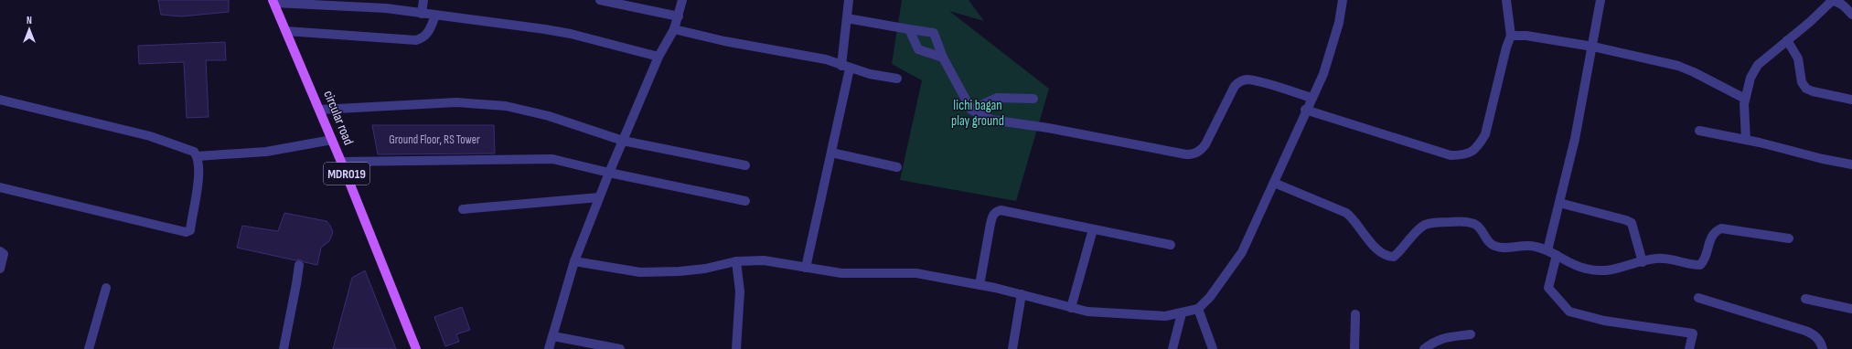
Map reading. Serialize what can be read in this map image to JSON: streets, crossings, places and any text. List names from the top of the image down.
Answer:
{
  "streets": {
    "main road": ["circular road", "MDR019"]
  },
  "parks": ["lichi bagan play ground"],
  "house_numbers": ["Ground Floor, RS Tower"],
  "north": "top"
}
